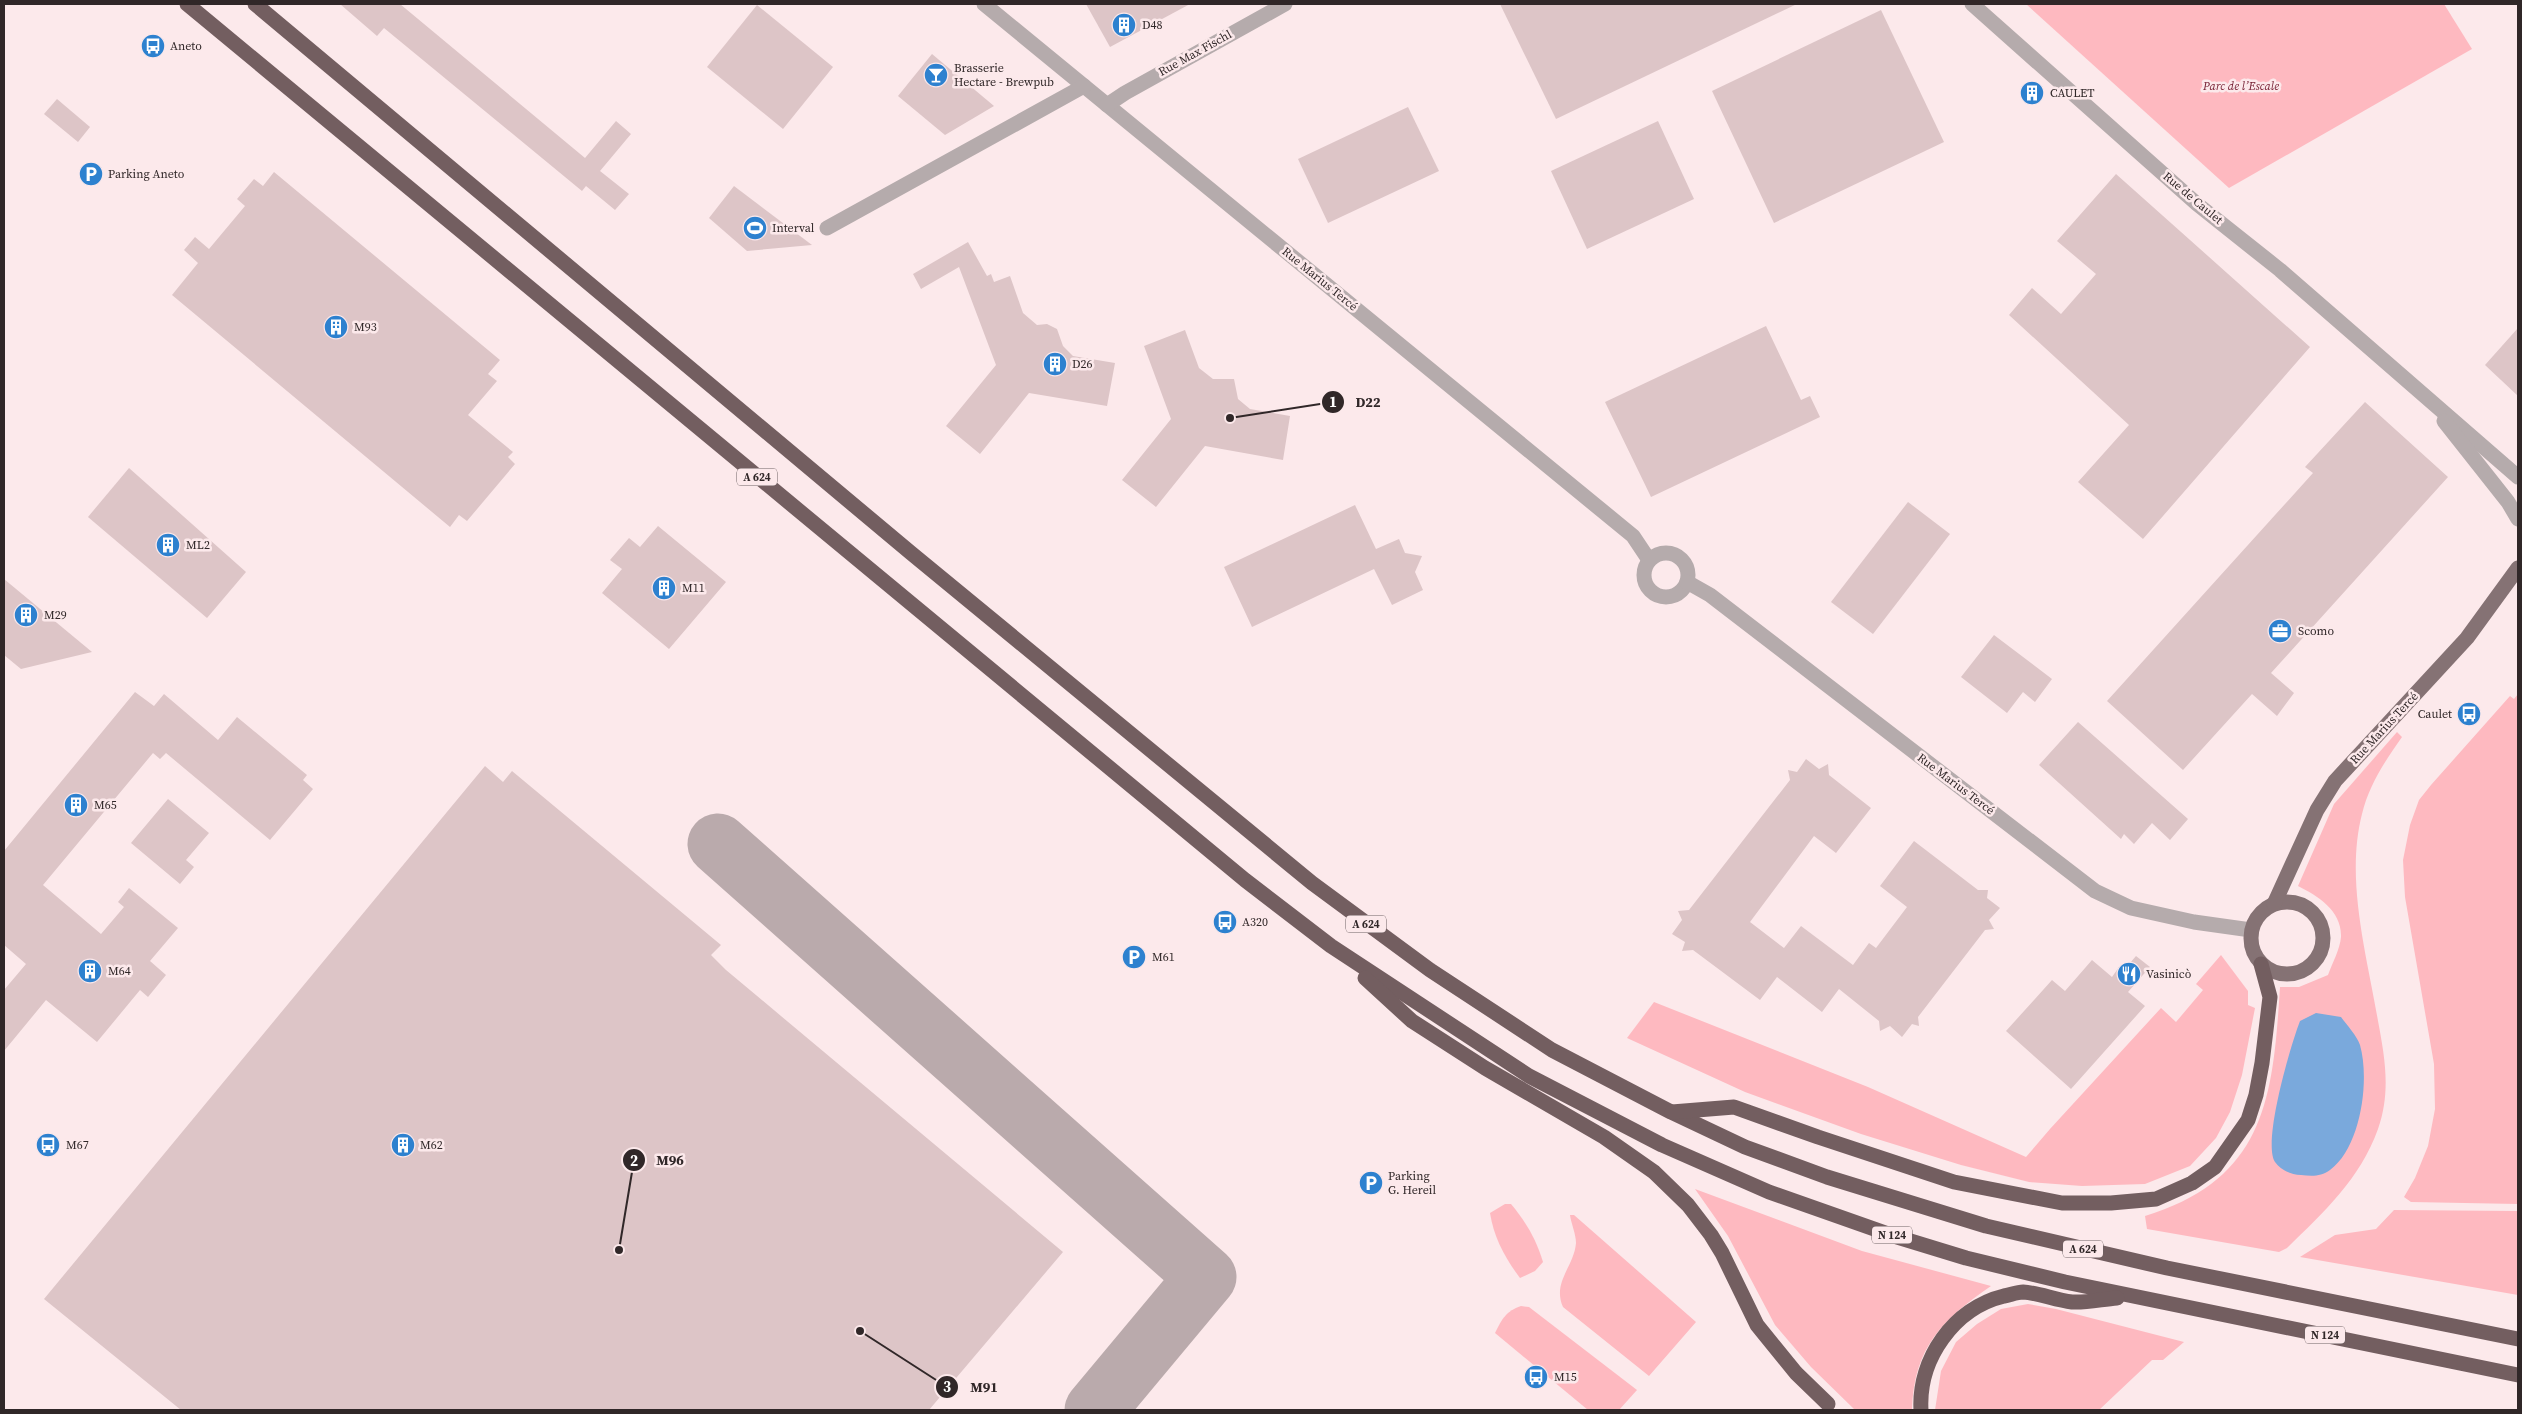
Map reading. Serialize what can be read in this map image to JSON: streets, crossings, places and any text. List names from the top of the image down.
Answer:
{
  "streets": {
    "highway": ["A 624", "N 124"],
    "main road": ["Rue Marius Tercé"],
    "street": ["Rue Max Fischl", "Rue de Caulet"]
  },
  "crossings": [
    ["Rue Max Fischl", "Rue Marius Tercé"],
    ["A 624", "N 124"]
  ],
  "parks": ["Parc de l’Escale"],
  "places": {
    "building": [
      "D48",
      "CAULET",
      "M93",
      "D26",
      "ML2",
      "M11",
      "M29",
      "M65",
      "M64",
      "M62"
    ],
    "bus stop": [
      "Aneto",
      "Caulet",
      "A320",
      "M67",
      "M15"
    ],
    "bar": ["Brasserie Hectare - Brewpub"],
    "parking": ["Parking Aneto", "M61", "Parking G. Hereil"],
    "sports": ["Interval"],
    "other": ["D22", "M96", "M91"],
    "office": ["Scomo"],
    "restaurant": ["Vasinicò"]
  }
}
